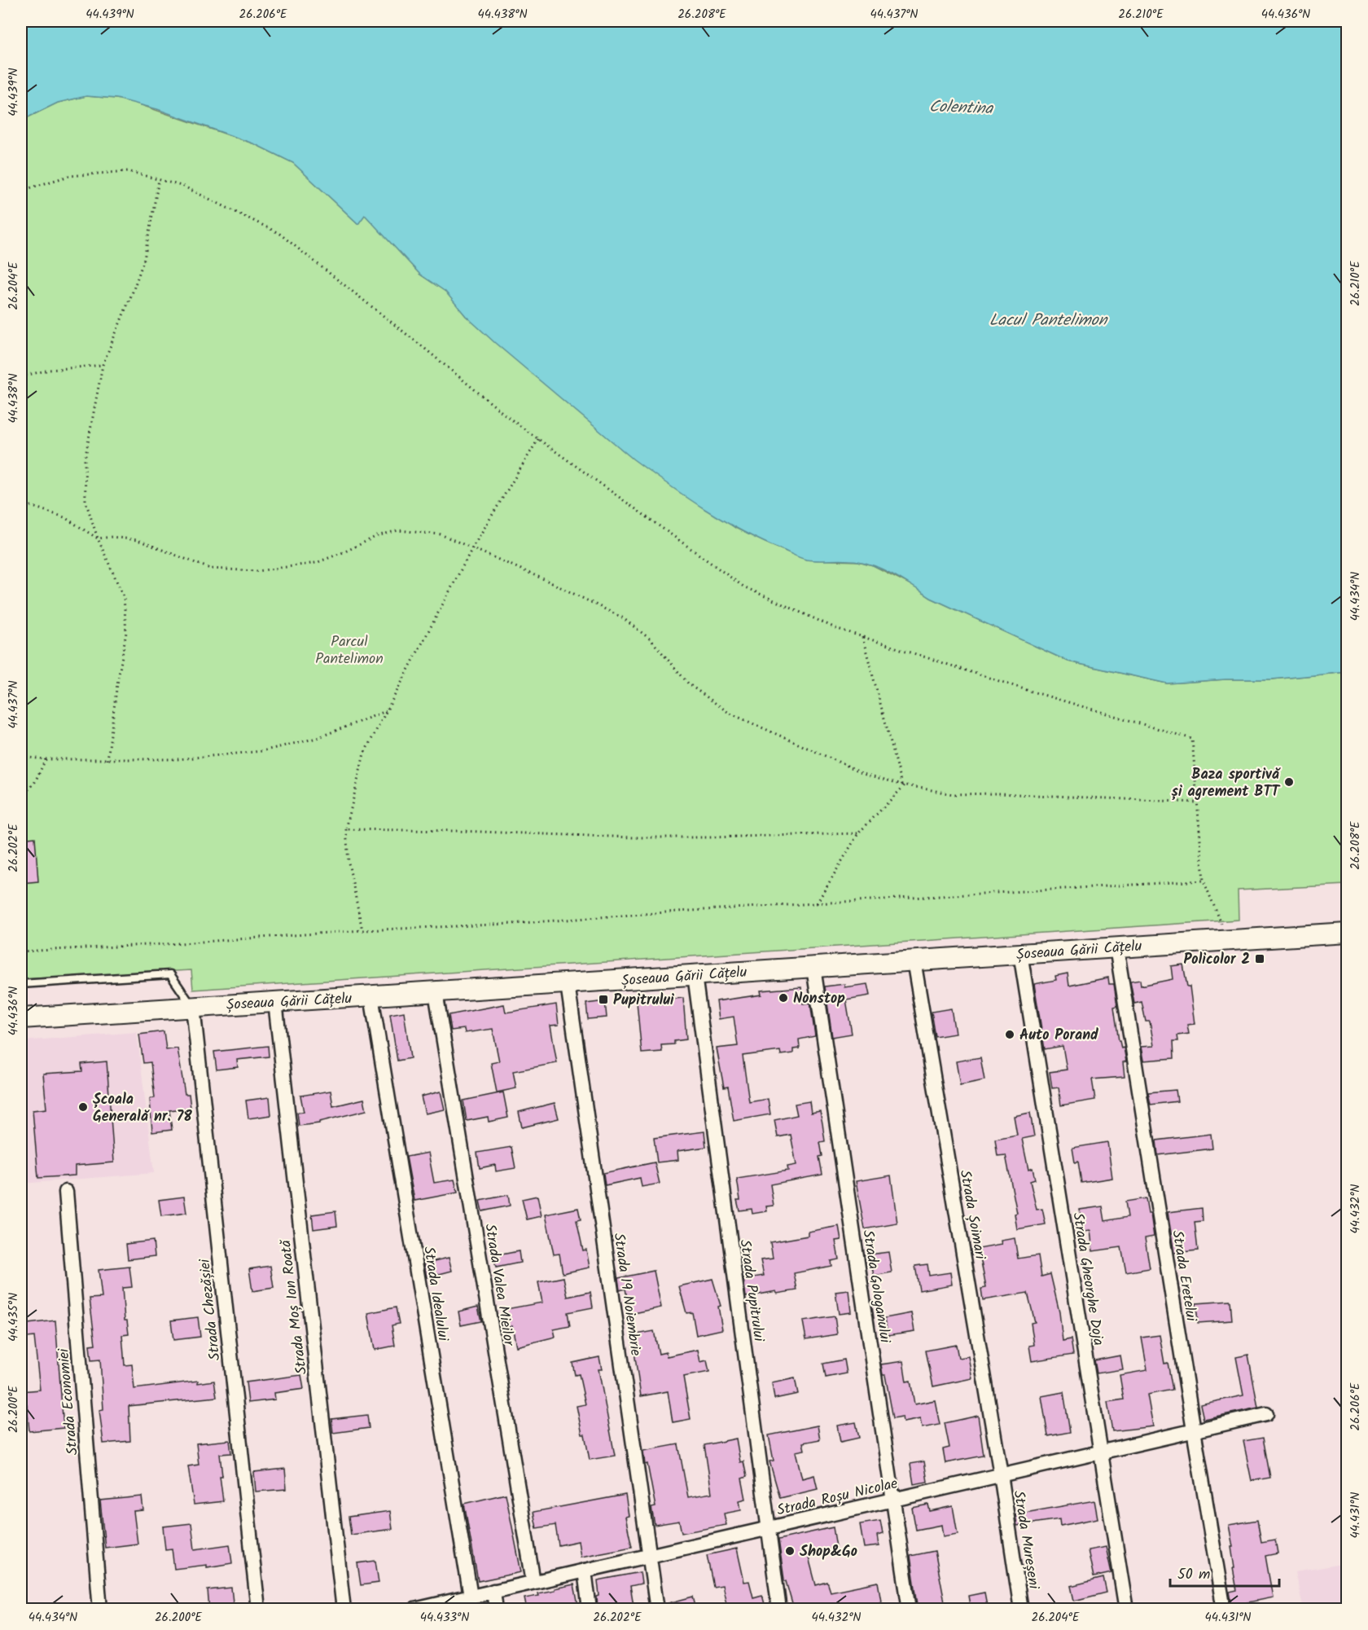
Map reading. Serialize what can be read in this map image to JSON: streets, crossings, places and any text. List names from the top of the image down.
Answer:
{
  "streets": {
    "main road": ["Șoseaua Gării Cățelu"],
    "street": [
      "Strada Șoimari",
      "Strada Eretelui",
      "Strada Gheorghe Doja",
      "Strada Valea Mieilor",
      "Strada Gologanului",
      "Strada Pupitrului",
      "Strada Idealului",
      "Strada 19 Noiembrie",
      "Strada Moș Ion Roată",
      "Strada Chezășiei",
      "Strada Economiei",
      "Strada Roșu Nicolae",
      "Strada Mureșeni"
    ]
  },
  "crossings": [
    ["Șoseaua Gării Cățelu", "Strada Șoimari"],
    ["Șoseaua Gării Cățelu", "Strada Eretelui"],
    ["Șoseaua Gării Cățelu", "Strada Gheorghe Doja"],
    ["Șoseaua Gării Cățelu", "Strada Valea Mieilor"],
    ["Șoseaua Gării Cățelu", "Strada Gologanului"],
    ["Șoseaua Gării Cățelu", "Strada Pupitrului"],
    ["Șoseaua Gării Cățelu", "Strada Idealului"],
    ["Șoseaua Gării Cățelu", "Strada 19 Noiembrie"],
    ["Șoseaua Gării Cățelu", "Strada Moș Ion Roată"],
    ["Șoseaua Gării Cățelu", "Strada Chezășiei"],
    ["Strada Șoimari", "Strada Roșu Nicolae"],
    ["Strada Șoimari", "Strada Mureșeni"],
    ["Strada Eretelui", "Strada Roșu Nicolae"],
    ["Strada Gheorghe Doja", "Strada Roșu Nicolae"],
    ["Strada Valea Mieilor", "Strada Roșu Nicolae"],
    ["Strada Gologanului", "Strada Roșu Nicolae"],
    ["Strada Pupitrului", "Strada Roșu Nicolae"],
    ["Strada Idealului", "Strada Roșu Nicolae"],
    ["Strada 19 Noiembrie", "Strada Roșu Nicolae"],
    ["Strada Roșu Nicolae", "Strada Mureșeni"]
  ],
  "water": ["Colentina", "Lacul Pantelimon"],
  "parks": ["Parcul Pantelimon"],
  "places": {
    "other": [
      "Baza sportivă și agrement BTT",
      "Nonstop",
      "Auto Porand",
      "Școala Generală nr. 78",
      "Shop&Go"
    ],
    "transit": ["Policolor 2", "Pupitrului"]
  },
  "scale_bar": "50 m",
  "coordinates": [
    "44.439°N",
    "26.206°E",
    "44.438°N",
    "26.208°E",
    "44.437°N",
    "26.210°E",
    "44.436°N",
    "26.204°E",
    "44.434°N",
    "26.202°E",
    "44.432°N",
    "44.435°N",
    "26.200°E",
    "44.431°N",
    "44.433°N"
  ]
}
